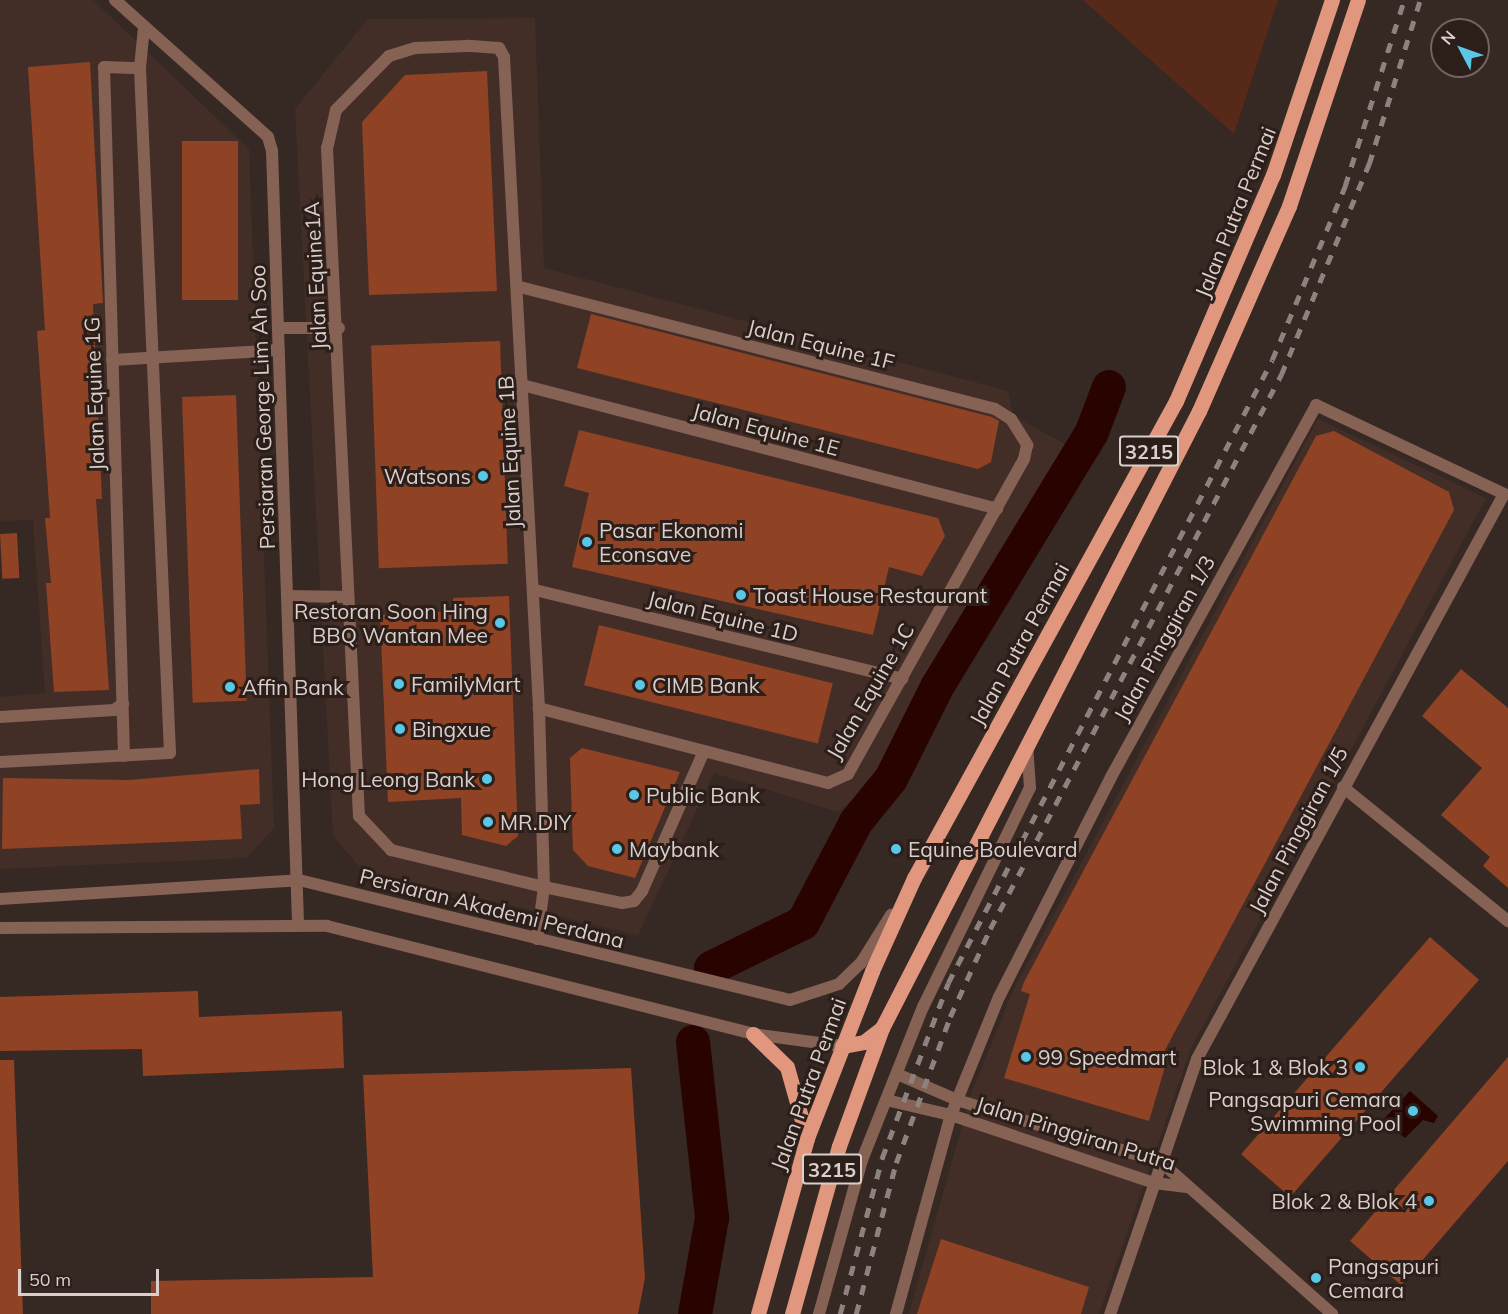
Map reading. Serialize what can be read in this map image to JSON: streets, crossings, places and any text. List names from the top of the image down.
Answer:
{
  "streets": {
    "main road": ["Jalan Putra Permai", "3215"],
    "street": [
      "Jalan Equine1A",
      "Jalan Equine 1F",
      "Jalan Equine 1G",
      "Persiaran George Lim Ah Soo",
      "Jalan Equine 1E",
      "Jalan Equine 1B",
      "Jalan Equine 1D",
      "Jalan Pinggiran 1/3",
      "Jalan Equine 1C",
      "Jalan Pinggiran 1/5",
      "Persiaran Akademi Perdana",
      "Jalan Pinggiran Putra"
    ]
  },
  "crossings": [
    ["Jalan Putra Permai", "Persiaran Akademi Perdana"],
    ["Jalan Equine1A", "Jalan Equine 1B"],
    ["Jalan Equine 1F", "Jalan Equine 1E"],
    ["Jalan Equine 1F", "Jalan Equine 1B"],
    ["Jalan Equine 1F", "Jalan Equine 1C"],
    ["Persiaran George Lim Ah Soo", "Persiaran Akademi Perdana"],
    ["Jalan Equine 1E", "Jalan Equine 1B"],
    ["Jalan Equine 1E", "Jalan Equine 1C"],
    ["Jalan Equine 1B", "Jalan Equine 1D"],
    ["Jalan Equine 1B", "Jalan Equine 1C"],
    ["Jalan Equine 1B", "Persiaran Akademi Perdana"],
    ["Jalan Equine 1D", "Jalan Equine 1C"],
    ["Jalan Pinggiran 1/3", "Jalan Pinggiran 1/5"],
    ["Jalan Pinggiran 1/3", "Jalan Pinggiran Putra"],
    ["Jalan Pinggiran 1/5", "Jalan Pinggiran Putra"]
  ],
  "places": [
    "Watsons",
    "Pasar Ekonomi Econsave",
    "Toast House Restaurant",
    "Restoran Soon Hing BBQ Wantan Mee",
    "FamilyMart",
    "CIMB Bank",
    "Affin Bank",
    "Bingxue",
    "Hong Leong Bank",
    "Public Bank",
    "MR.DIY",
    "Maybank",
    "Equine Boulevard",
    "99 Speedmart",
    "Blok 1 & Blok 3",
    "Pangsapuri Cemara Swimming Pool",
    "Blok 2 & Blok 4",
    "Pangsapuri Cemara"
  ],
  "scale_bar": "50 m",
  "north": "top left"
}
